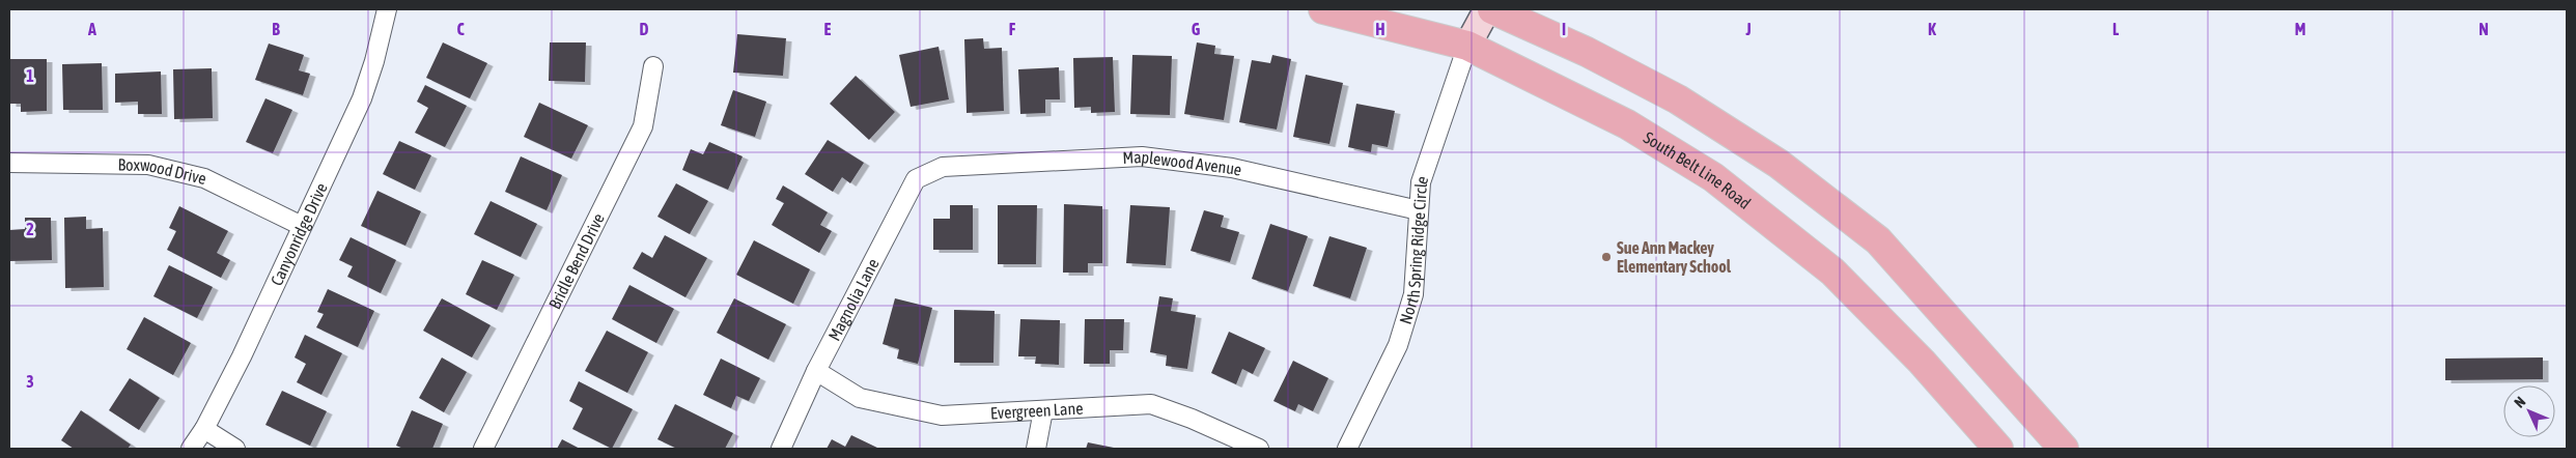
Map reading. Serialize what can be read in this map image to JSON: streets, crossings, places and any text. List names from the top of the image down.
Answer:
{
  "streets": {
    "main road": ["South Belt Line Road"],
    "street": [
      "Maplewood Avenue",
      "Boxwood Drive",
      "Canyonridge Drive",
      "North Spring Ridge Circle",
      "Bridle Bend Drive",
      "Magnolia Lane",
      "Evergreen Lane"
    ]
  },
  "crossings": [
    ["Maplewood Avenue", "North Spring Ridge Circle"],
    ["Maplewood Avenue", "Magnolia Lane"],
    ["South Belt Line Road", "North Spring Ridge Circle"],
    ["Boxwood Drive", "Canyonridge Drive"],
    ["Magnolia Lane", "Evergreen Lane"]
  ],
  "places": ["Sue Ann Mackey Elementary School"],
  "north": "top left",
  "grid": {
    "columns": [
      "A",
      "B",
      "C",
      "D",
      "E",
      "F",
      "G",
      "H",
      "I",
      "J",
      "K",
      "L",
      "M",
      "N"
    ],
    "rows": ["1", "2", "3"]
  }
}
